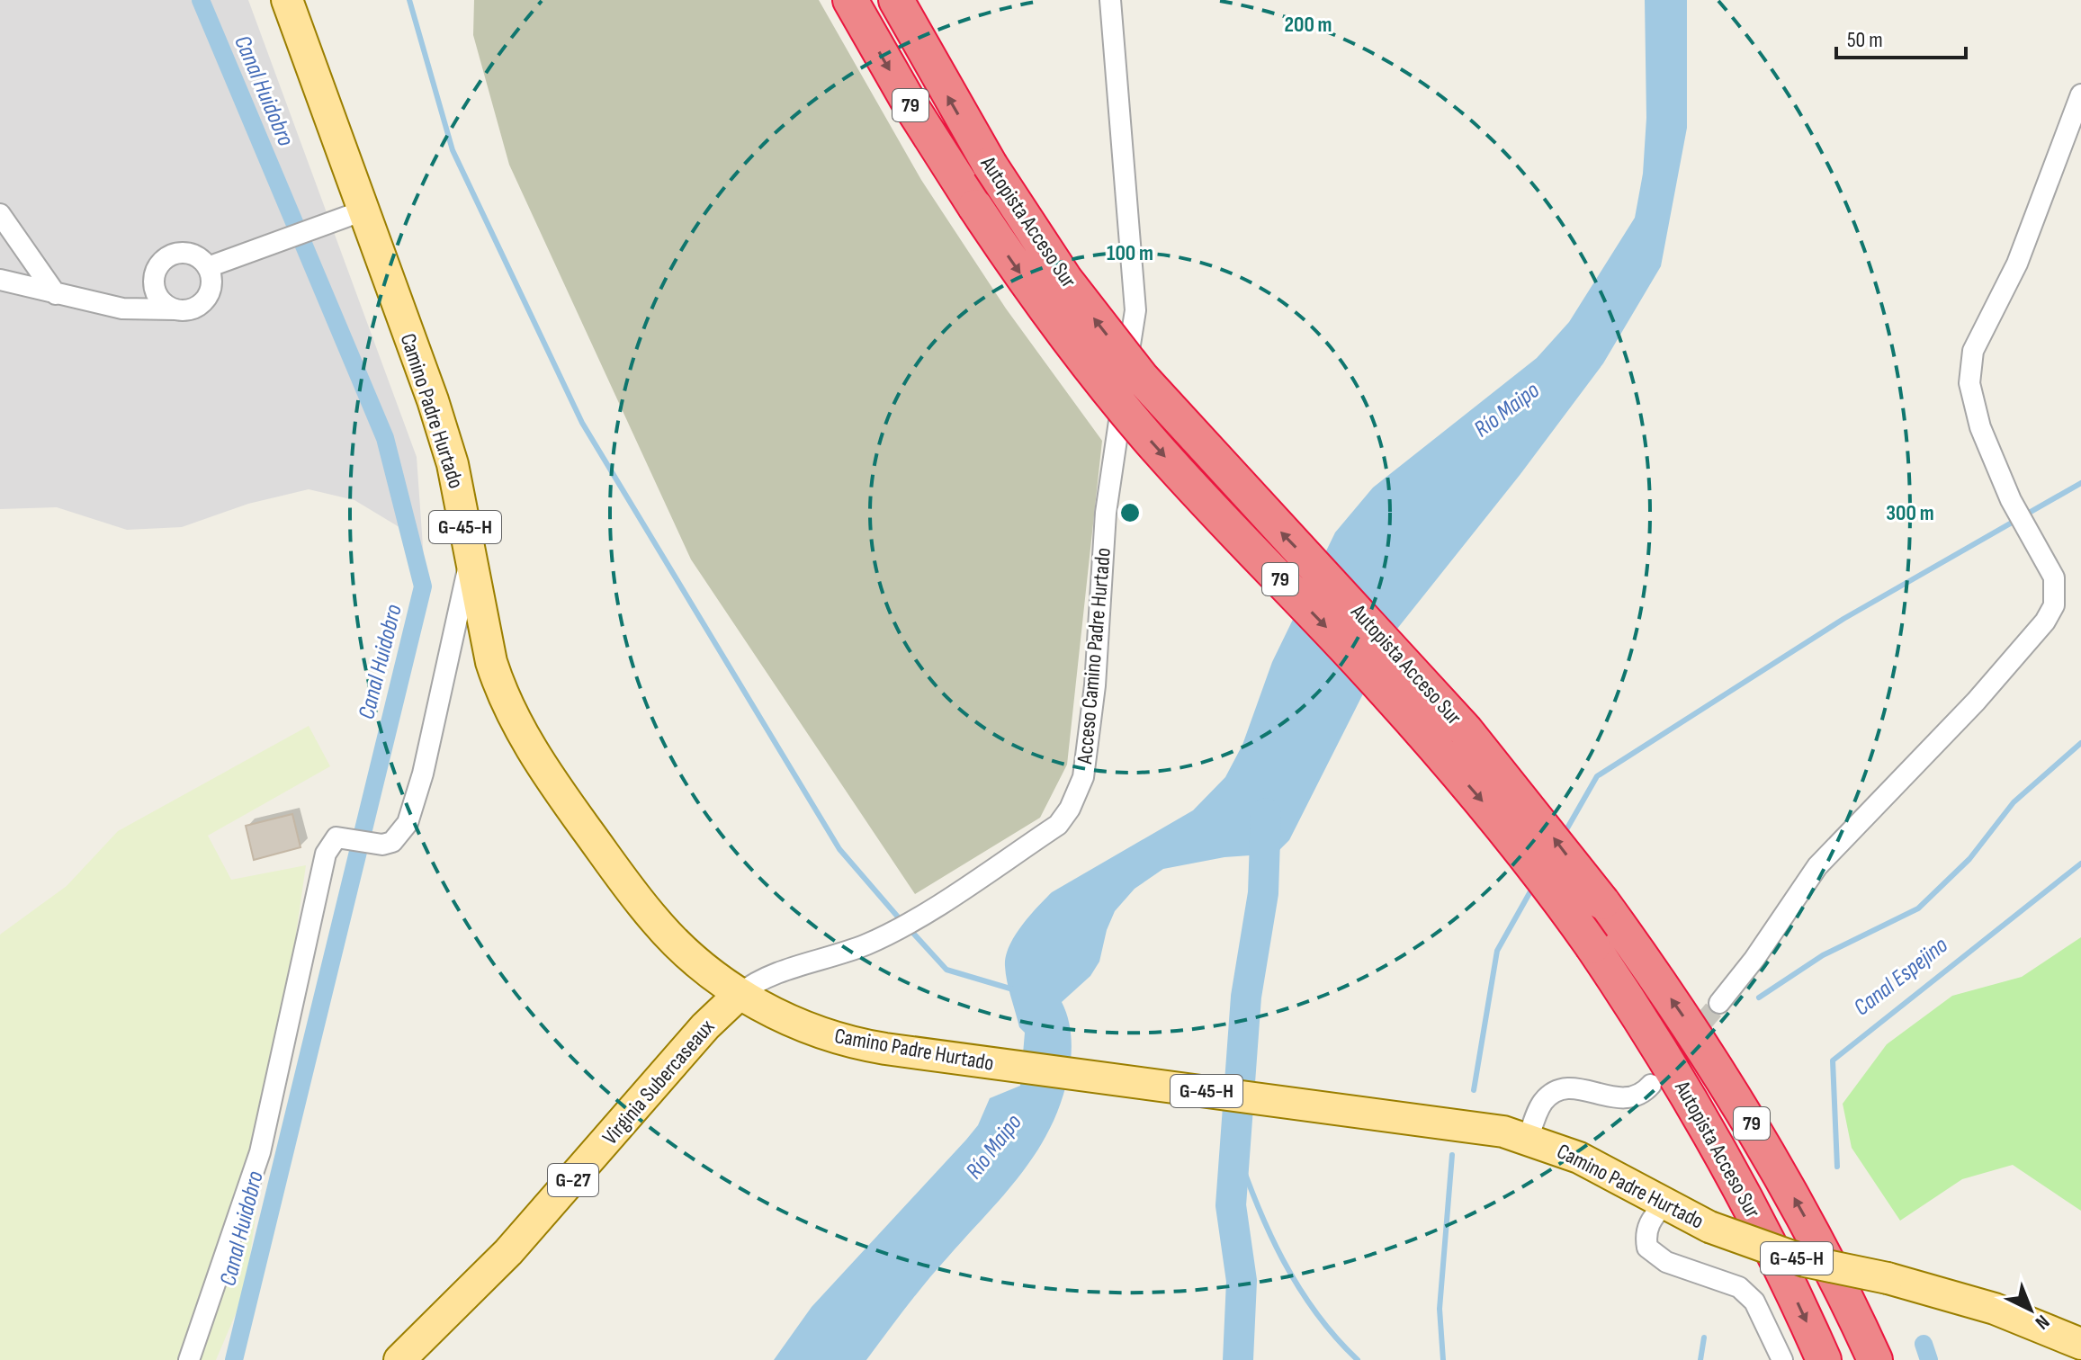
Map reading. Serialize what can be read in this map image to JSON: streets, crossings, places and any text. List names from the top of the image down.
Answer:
{
  "streets": {
    "highway": ["79", "Autopista Acceso Sur"],
    "main road": [
      "Camino Padre Hurtado",
      "G-45-H",
      "Virginia Subercaseaux",
      "G-27"
    ],
    "street": ["Acceso Camino Padre Hurtado"]
  },
  "crossings": [
    ["Camino Padre Hurtado", "Acceso Camino Padre Hurtado"],
    ["Camino Padre Hurtado", "Virginia Subercaseaux"],
    ["Acceso Camino Padre Hurtado", "Virginia Subercaseaux"]
  ],
  "water": ["Canal Huidobro", "Río Maipo", "Canal Espejino"],
  "scale_bar": "50 m",
  "north": "bottom right",
  "rings": ["200 m", "100 m", "300 m"]
}
